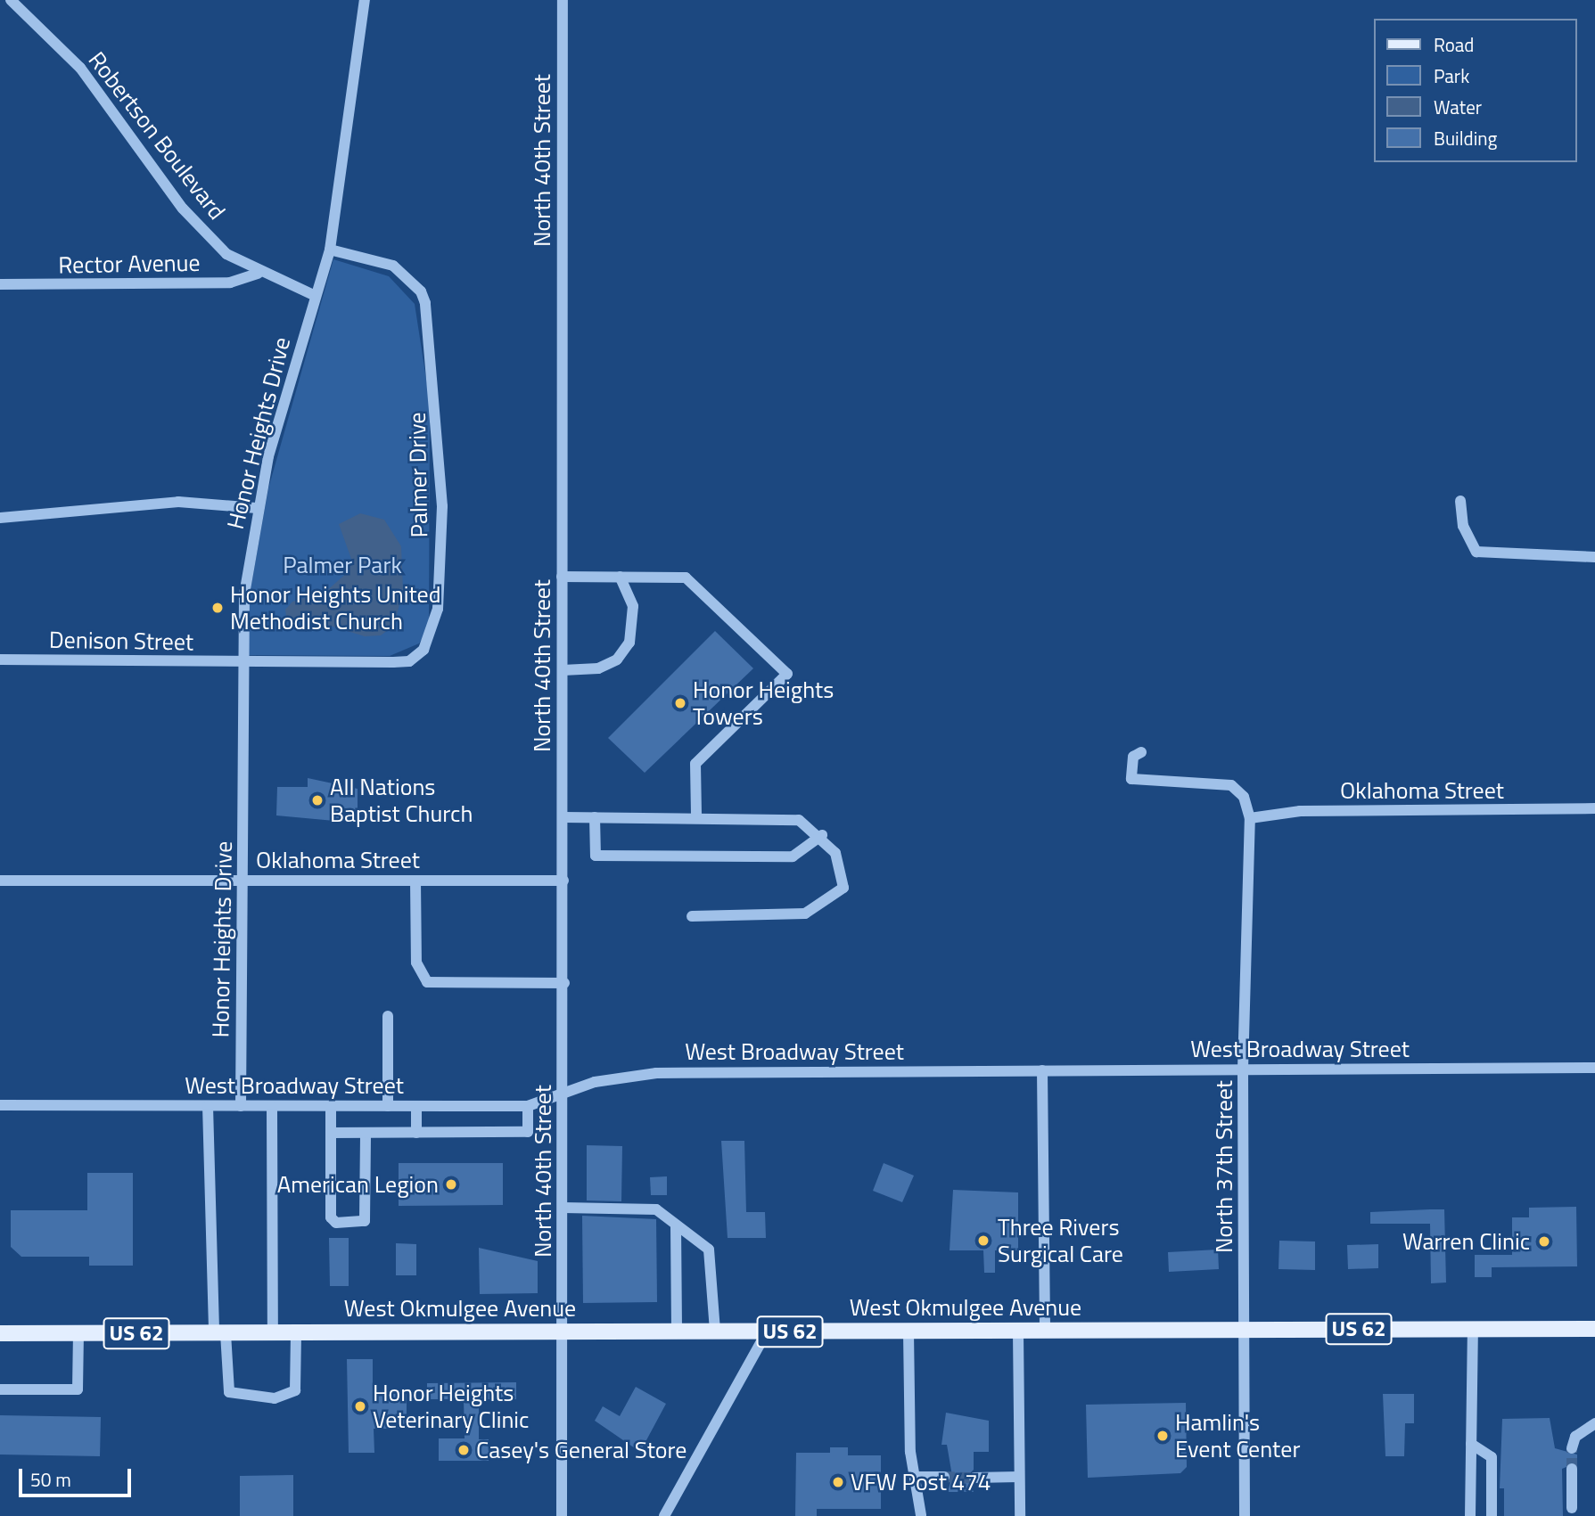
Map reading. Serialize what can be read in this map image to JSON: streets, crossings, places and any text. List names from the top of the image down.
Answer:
{
  "streets": {
    "main road": ["West Okmulgee Avenue", "US 62"],
    "street": [
      "Robertson Boulevard",
      "North 40th Street",
      "Rector Avenue",
      "Honor Heights Drive",
      "Palmer Drive",
      "Denison Street",
      "Oklahoma Street",
      "West Broadway Street",
      "North 37th Street"
    ]
  },
  "crossings": [
    ["Robertson Boulevard", "Rector Avenue"],
    ["Robertson Boulevard", "Honor Heights Drive"],
    ["North 40th Street", "Oklahoma Street"],
    ["North 40th Street", "West Broadway Street"],
    ["North 40th Street", "West Okmulgee Avenue"],
    ["Honor Heights Drive", "Palmer Drive"],
    ["Honor Heights Drive", "Denison Street"],
    ["Honor Heights Drive", "Oklahoma Street"],
    ["Honor Heights Drive", "West Broadway Street"],
    ["Palmer Drive", "Denison Street"],
    ["Oklahoma Street", "North 37th Street"],
    ["West Broadway Street", "North 37th Street"],
    ["North 37th Street", "West Okmulgee Avenue"]
  ],
  "parks": ["Palmer Park"],
  "places": [
    "Honor Heights United Methodist Church",
    "Honor Heights Towers",
    "All Nations Baptist Church",
    "American Legion",
    "Three Rivers Surgical Care",
    "Warren Clinic",
    "Honor Heights Veterinary Clinic",
    "Hamlin's Event Center",
    "Casey's General Store",
    "VFW Post 474"
  ],
  "legend": [
    "Road",
    "Park",
    "Water",
    "Building"
  ],
  "scale_bar": "50 m"
}
